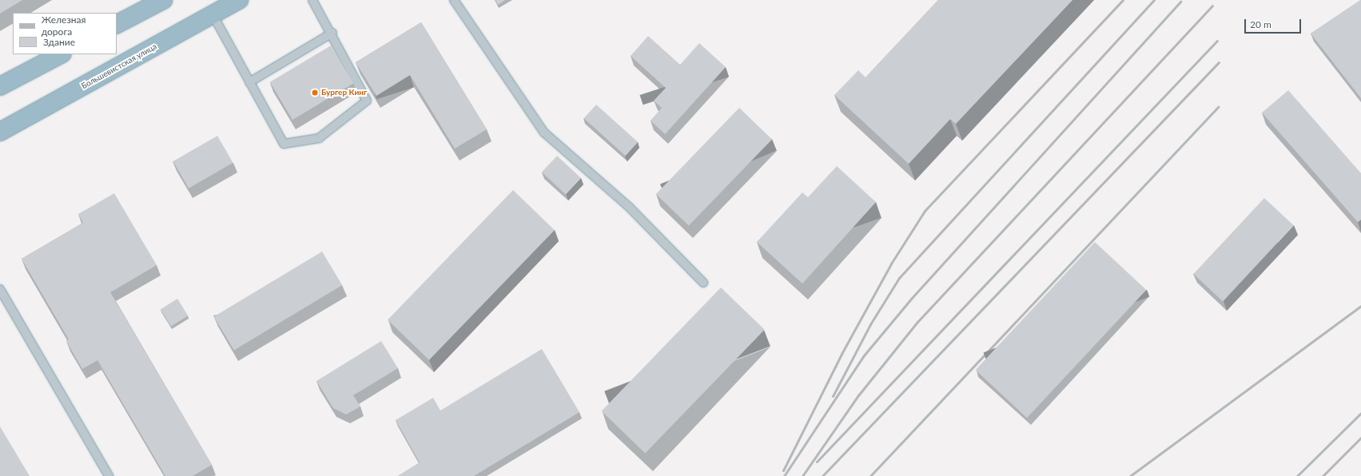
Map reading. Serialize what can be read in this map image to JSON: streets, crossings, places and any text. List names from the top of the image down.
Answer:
{
  "streets": {
    "highway": ["Большевистская улица"]
  },
  "places": ["Бургер Кинг"],
  "legend": ["Железная дорога", "Здание"],
  "scale_bar": "20 m"
}
